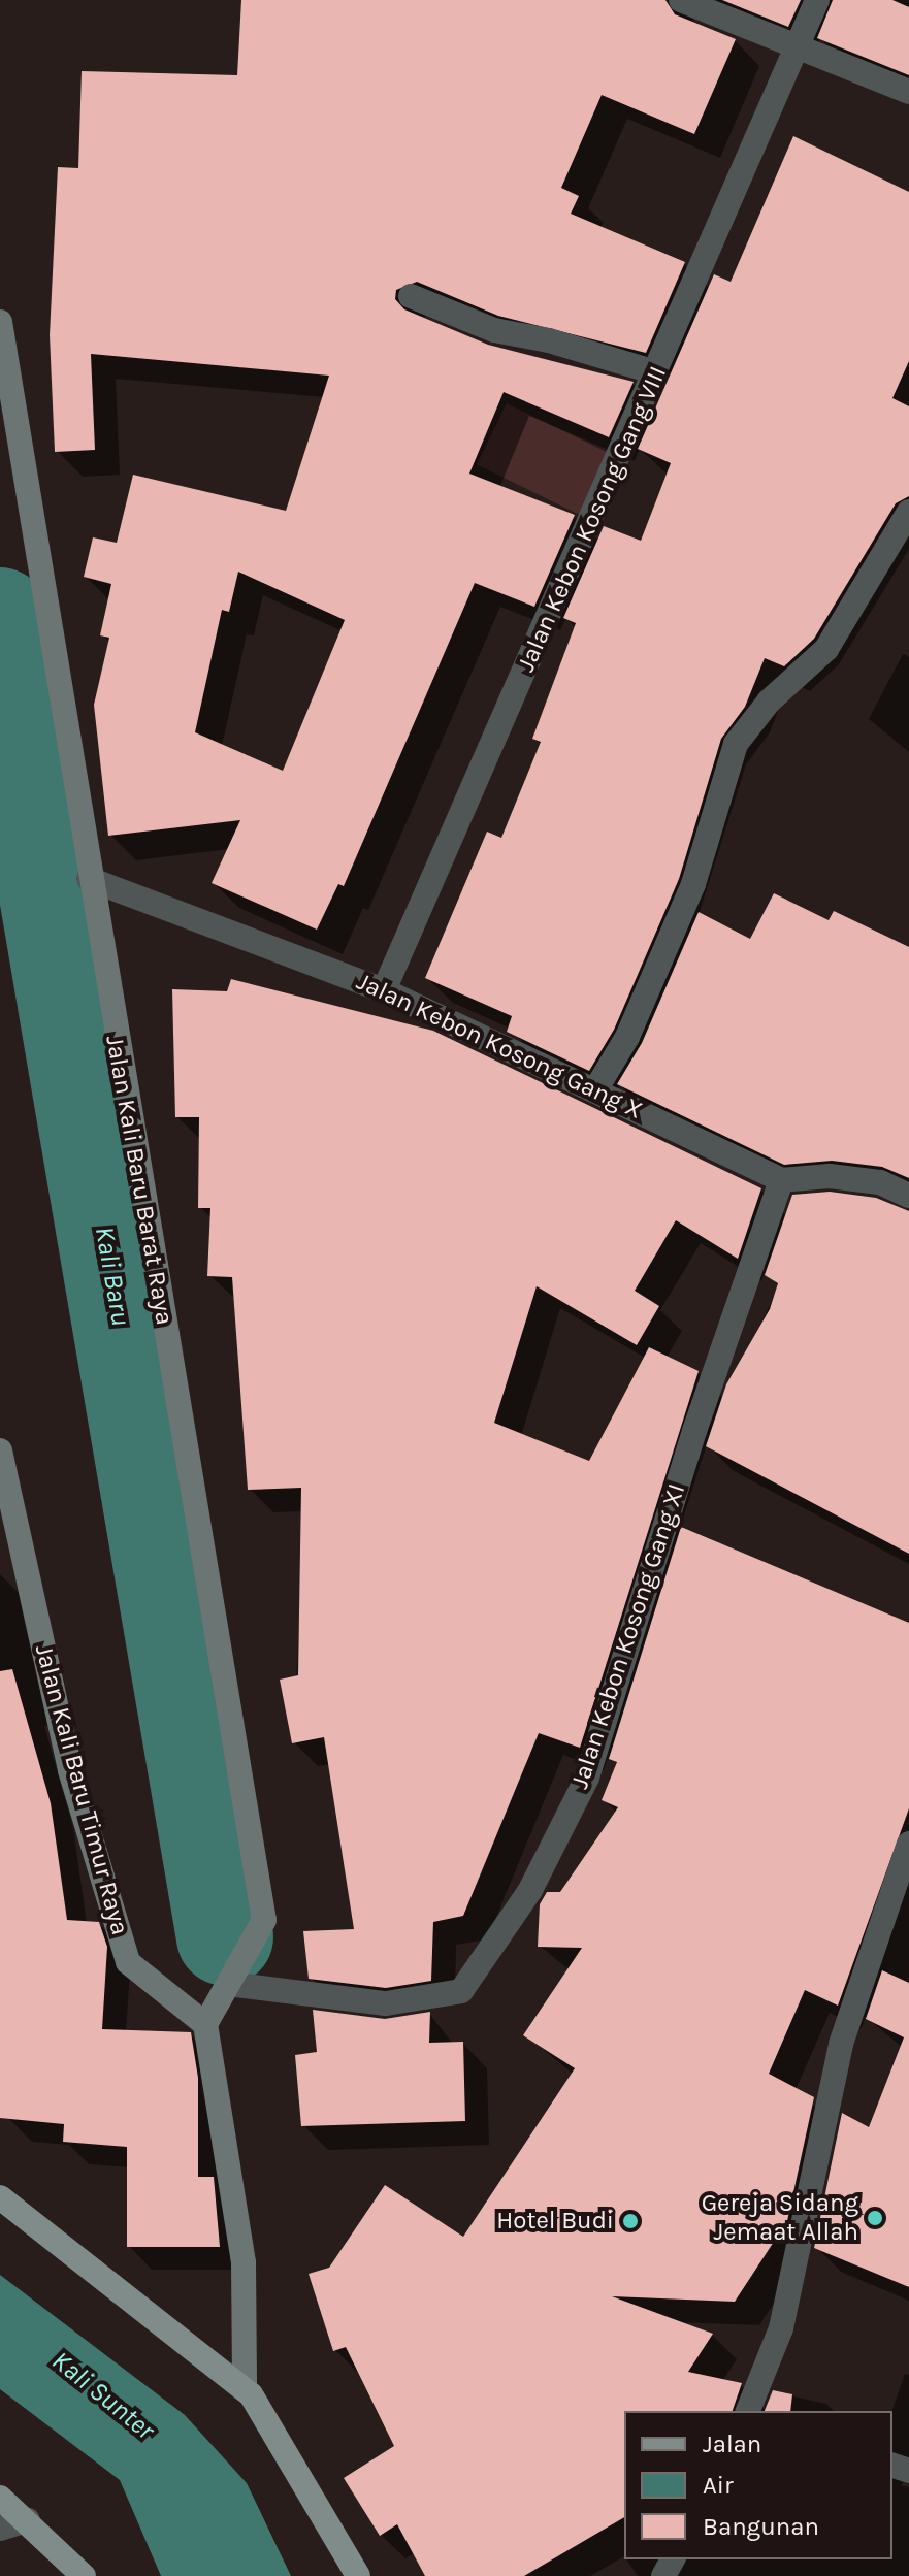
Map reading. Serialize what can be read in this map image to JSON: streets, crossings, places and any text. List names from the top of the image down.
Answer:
{
  "streets": {
    "street": [
      "Jalan Kebon Kosong Gang VIII",
      "Jalan Kebon Kosong Gang X",
      "Jalan Kali Baru Barat Raya",
      "Jalan Kebon Kosong Gang XI",
      "Jalan Kali Baru Timur Raya"
    ]
  },
  "crossings": [
    ["Jalan Kebon Kosong Gang VIII", "Jalan Kebon Kosong Gang X"],
    ["Jalan Kebon Kosong Gang X", "Jalan Kali Baru Barat Raya"],
    ["Jalan Kebon Kosong Gang X", "Jalan Kebon Kosong Gang XI"],
    ["Jalan Kali Baru Barat Raya", "Jalan Kebon Kosong Gang XI"],
    ["Jalan Kali Baru Barat Raya", "Jalan Kali Baru Timur Raya"]
  ],
  "water": ["Kali Baru", "Kali Sunter"],
  "places": ["Gereja Sidang Jemaat Allah", "Hotel Budi"],
  "legend": ["Jalan", "Air", "Bangunan"]
}
